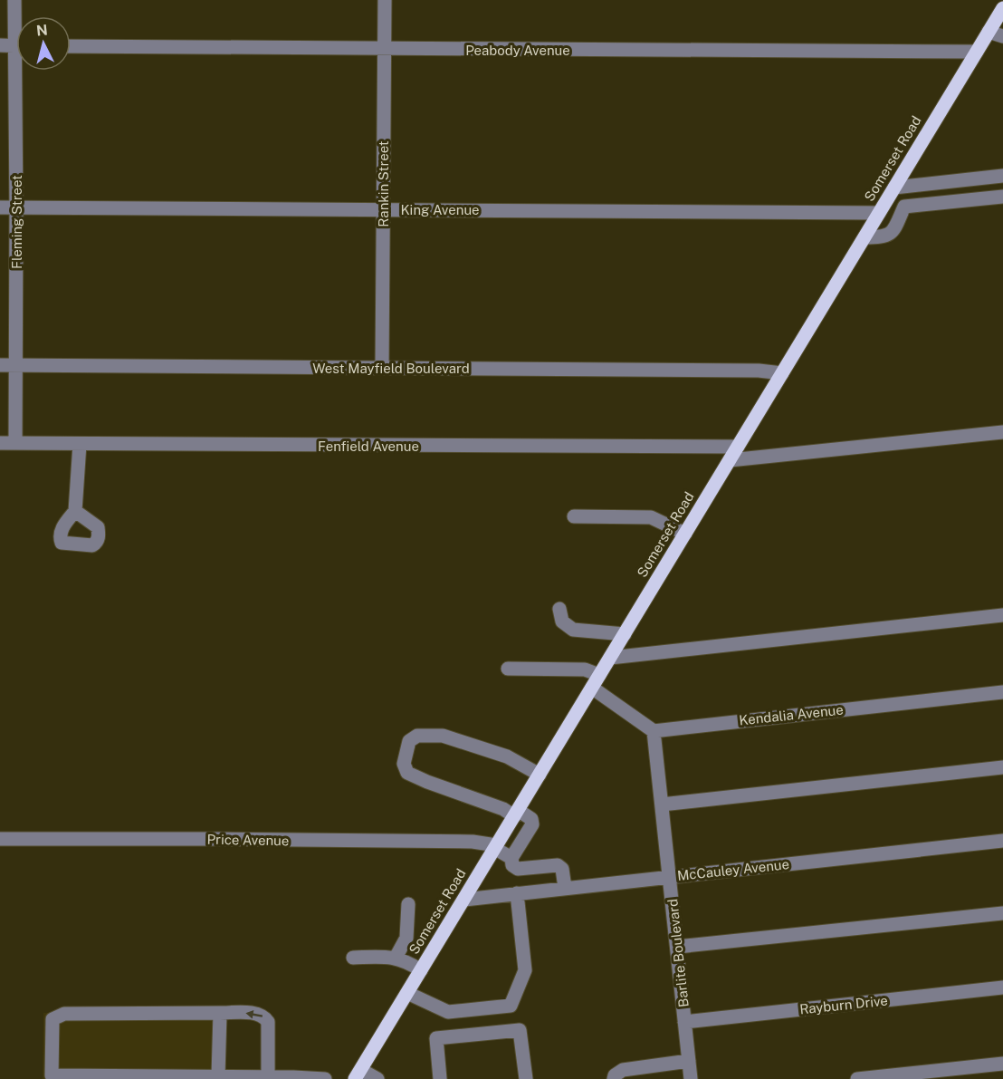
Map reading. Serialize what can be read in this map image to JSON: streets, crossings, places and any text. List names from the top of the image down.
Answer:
{
  "streets": {
    "main road": ["Somerset Road"],
    "street": [
      "Peabody Avenue",
      "Rankin Street",
      "King Avenue",
      "Fleming Street",
      "West Mayfield Boulevard",
      "Fenfield Avenue",
      "Kendalia Avenue",
      "Price Avenue",
      "McCauley Avenue",
      "Barlite Boulevard",
      "Rayburn Drive"
    ]
  },
  "crossings": [
    ["Peabody Avenue", "Somerset Road"],
    ["Peabody Avenue", "Rankin Street"],
    ["Somerset Road", "King Avenue"],
    ["Somerset Road", "West Mayfield Boulevard"],
    ["Somerset Road", "Fenfield Avenue"],
    ["Somerset Road", "Price Avenue"],
    ["Somerset Road", "McCauley Avenue"],
    ["Rankin Street", "King Avenue"],
    ["Rankin Street", "West Mayfield Boulevard"],
    ["King Avenue", "Fleming Street"],
    ["Fleming Street", "West Mayfield Boulevard"],
    ["Fleming Street", "Fenfield Avenue"],
    ["Kendalia Avenue", "Barlite Boulevard"],
    ["McCauley Avenue", "Barlite Boulevard"],
    ["Barlite Boulevard", "Rayburn Drive"]
  ],
  "north": "top"
}
